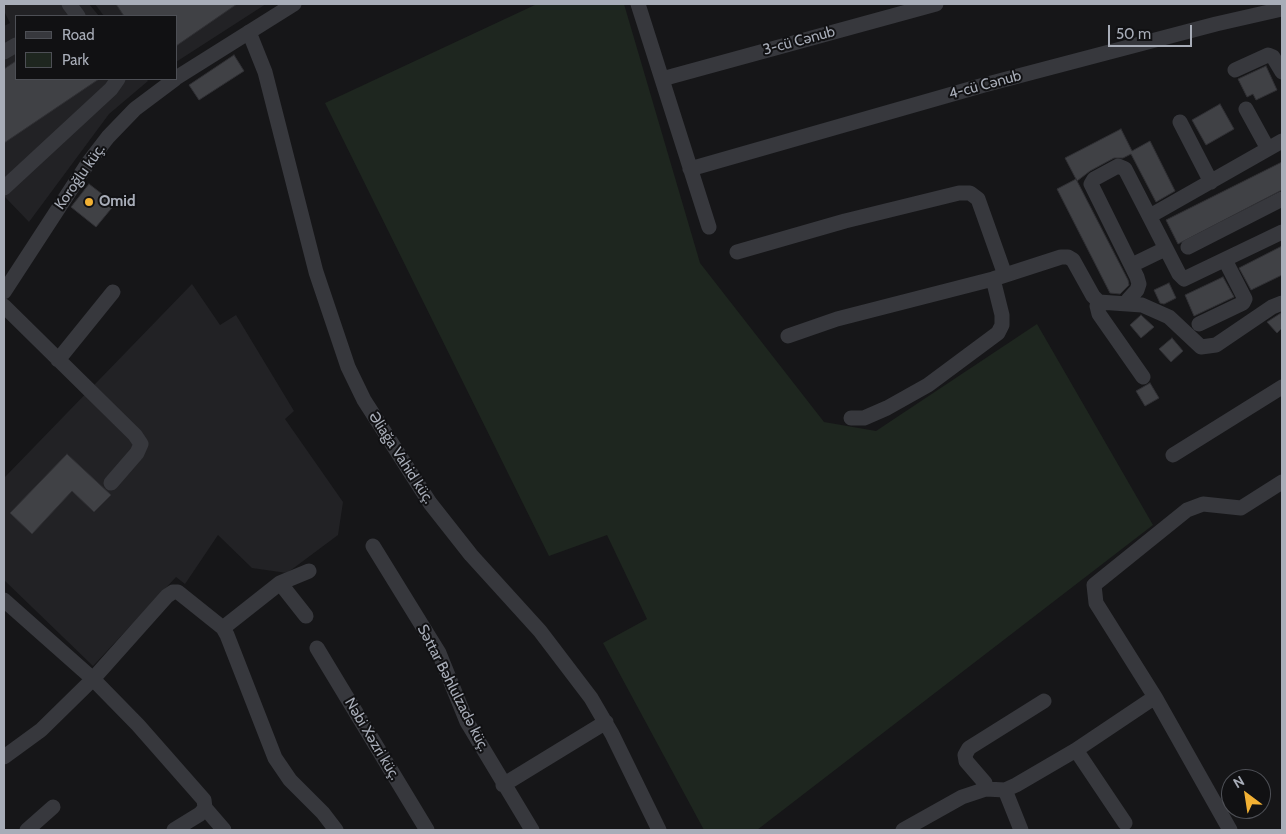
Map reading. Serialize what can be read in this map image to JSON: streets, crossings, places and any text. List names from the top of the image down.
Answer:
{
  "streets": {
    "street": [
      "3-cü Cənub",
      "4-cü Cənub",
      "Koroğlu küç.",
      "Əliağa Vahid küç.",
      "Səttar Bəhlulzadə küç.",
      "Nəbi Xəzri küç."
    ]
  },
  "crossings": [
    ["Koroğlu küç.", "Əliağa Vahid küç."]
  ],
  "places": ["Omid"],
  "legend": ["Road", "Park"],
  "scale_bar": "50 m",
  "north": "top left"
}
